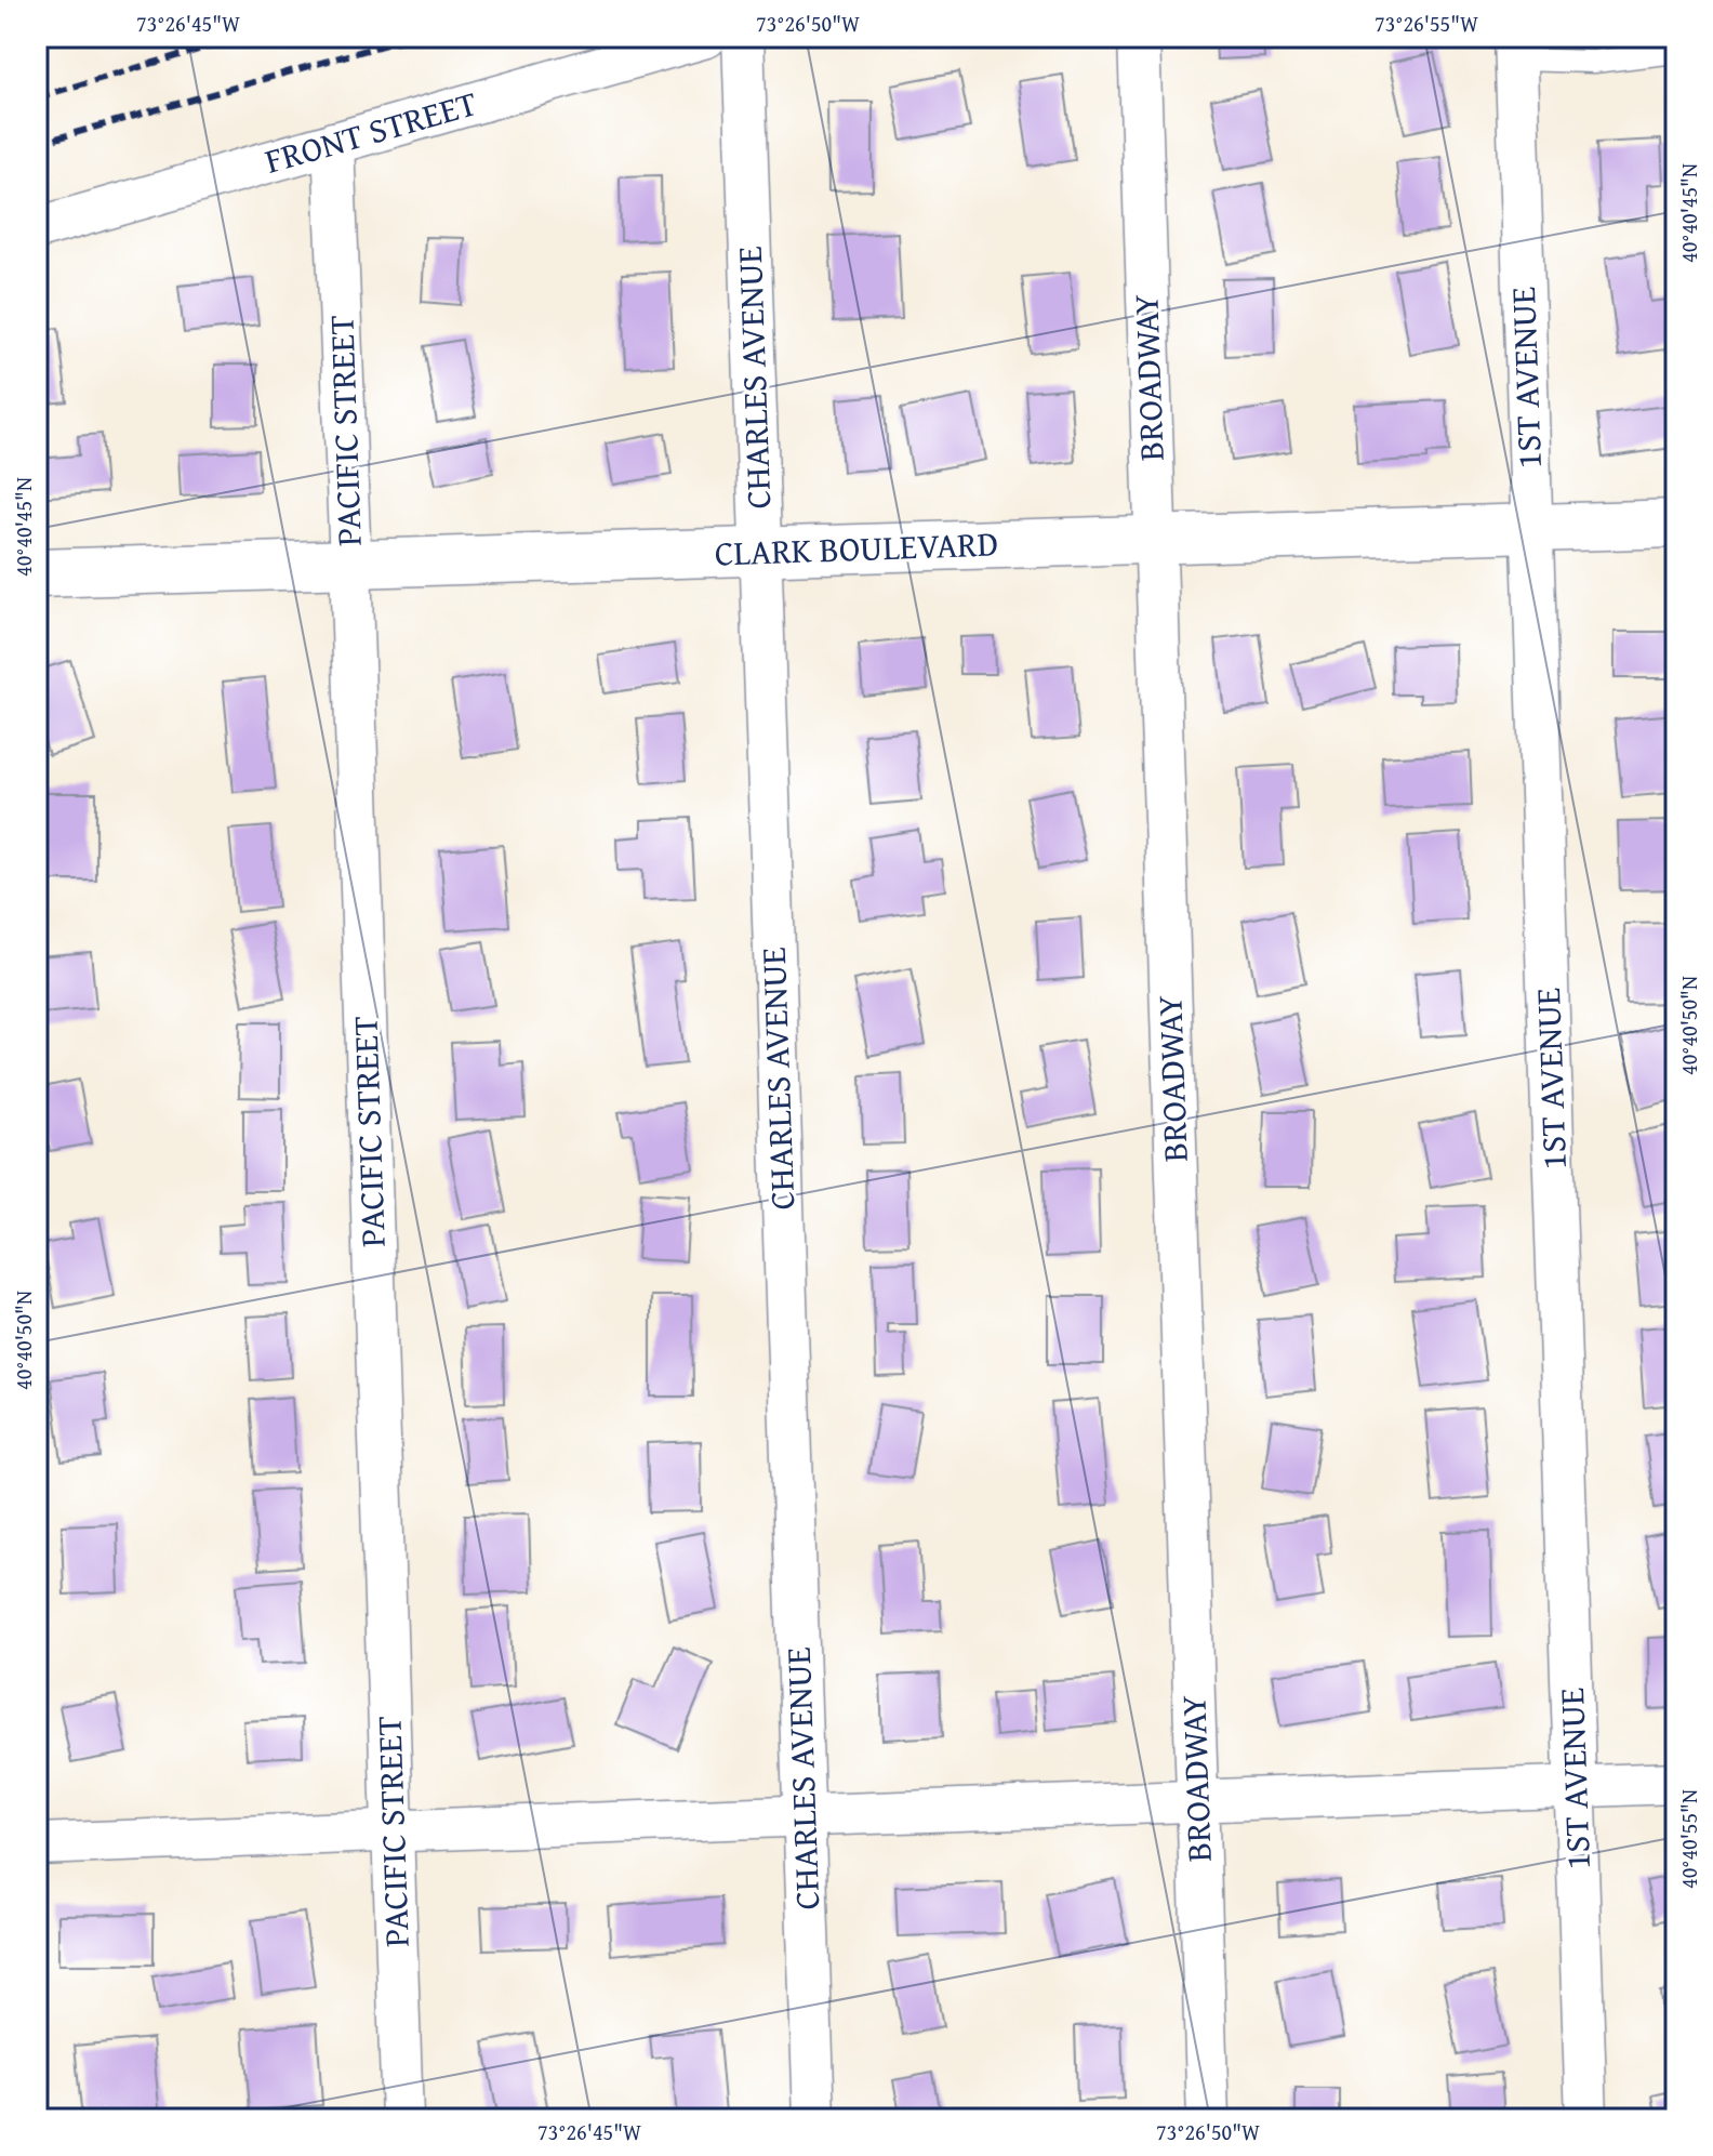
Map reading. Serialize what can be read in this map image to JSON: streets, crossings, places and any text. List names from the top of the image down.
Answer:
{
  "streets": {
    "street": [
      "FRONT STREET",
      "CHARLES AVENUE",
      "BROADWAY",
      "1ST AVENUE",
      "PACIFIC STREET",
      "CLARK BOULEVARD"
    ]
  },
  "crossings": [
    ["FRONT STREET", "PACIFIC STREET"],
    ["CHARLES AVENUE", "CLARK BOULEVARD"],
    ["BROADWAY", "CLARK BOULEVARD"],
    ["1ST AVENUE", "CLARK BOULEVARD"],
    ["PACIFIC STREET", "CLARK BOULEVARD"]
  ],
  "coordinates": [
    "73°26'45\"W",
    "73°26'50\"W",
    "73°26'55\"W",
    "40°40'45\"N",
    "40°40'50\"N",
    "40°40'55\"N"
  ]
}
